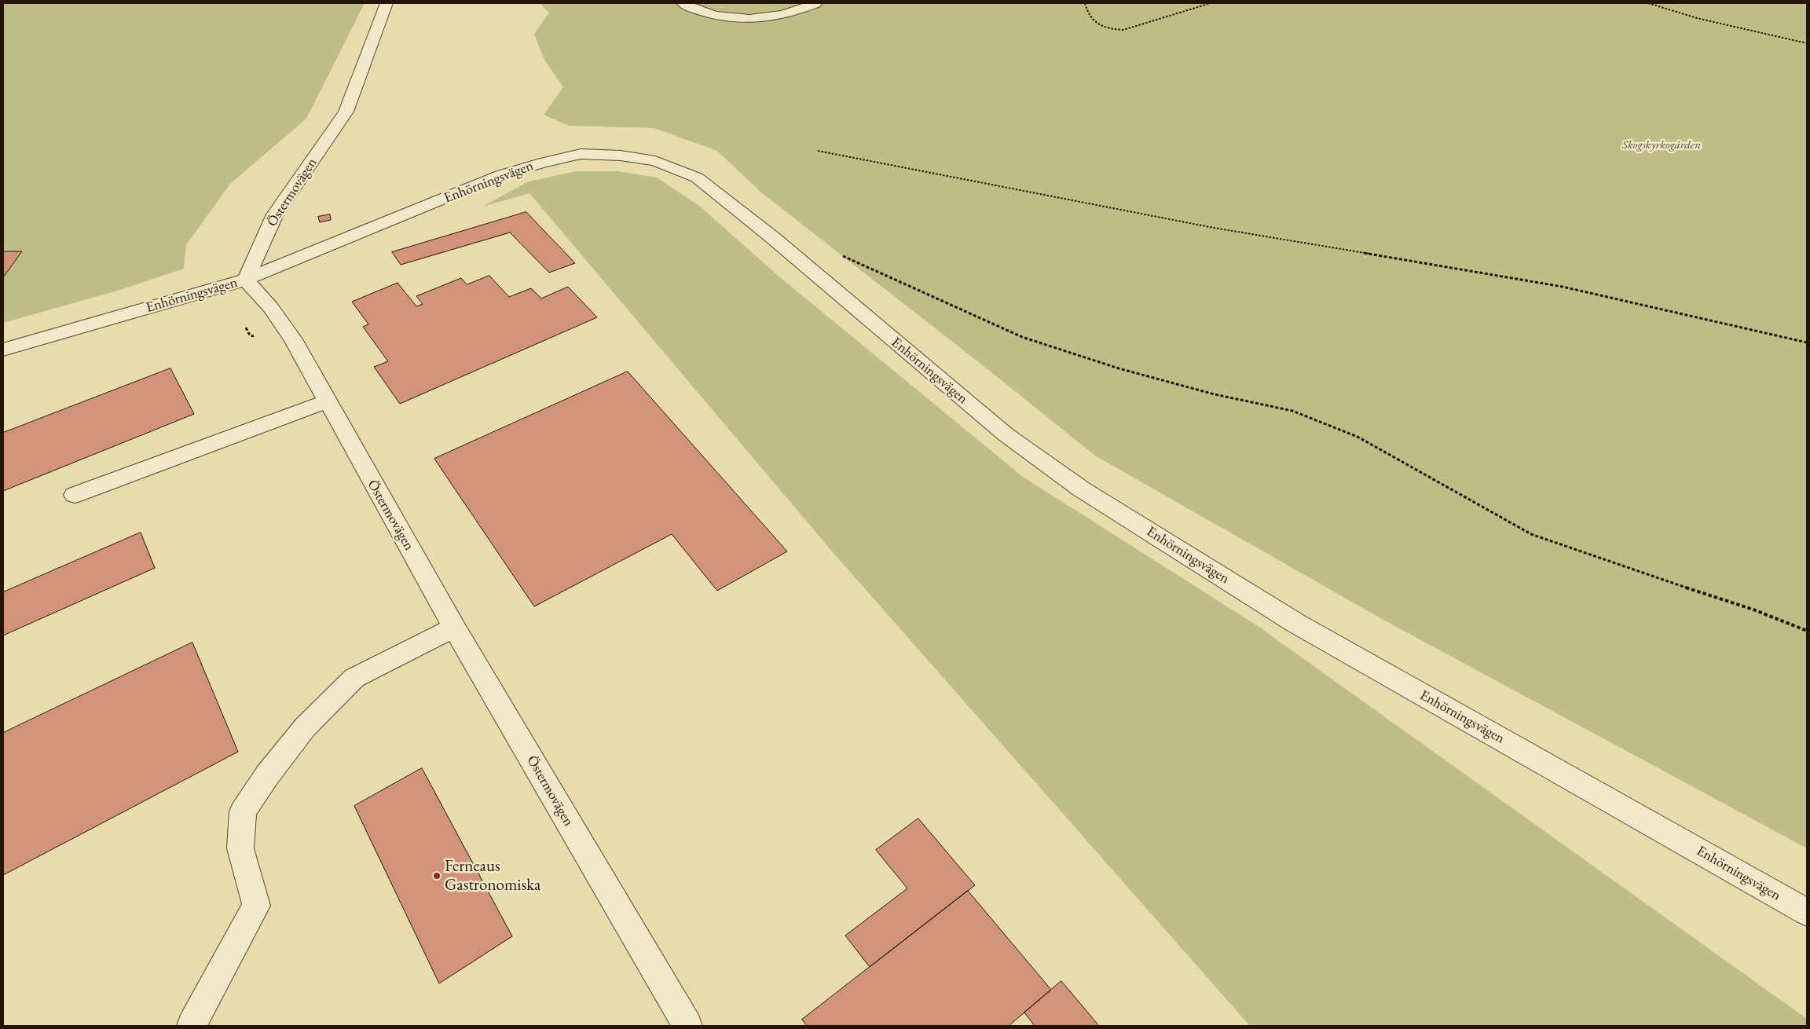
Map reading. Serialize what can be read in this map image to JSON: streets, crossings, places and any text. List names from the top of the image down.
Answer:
{
  "streets": {
    "street": ["Enhörningsvägen", "Östermovägen"]
  },
  "crossings": [
    ["Enhörningsvägen", "Östermovägen"]
  ],
  "parks": ["Skogskyrkogården"],
  "places": ["Ferneaus Gastronomiska"]
}
